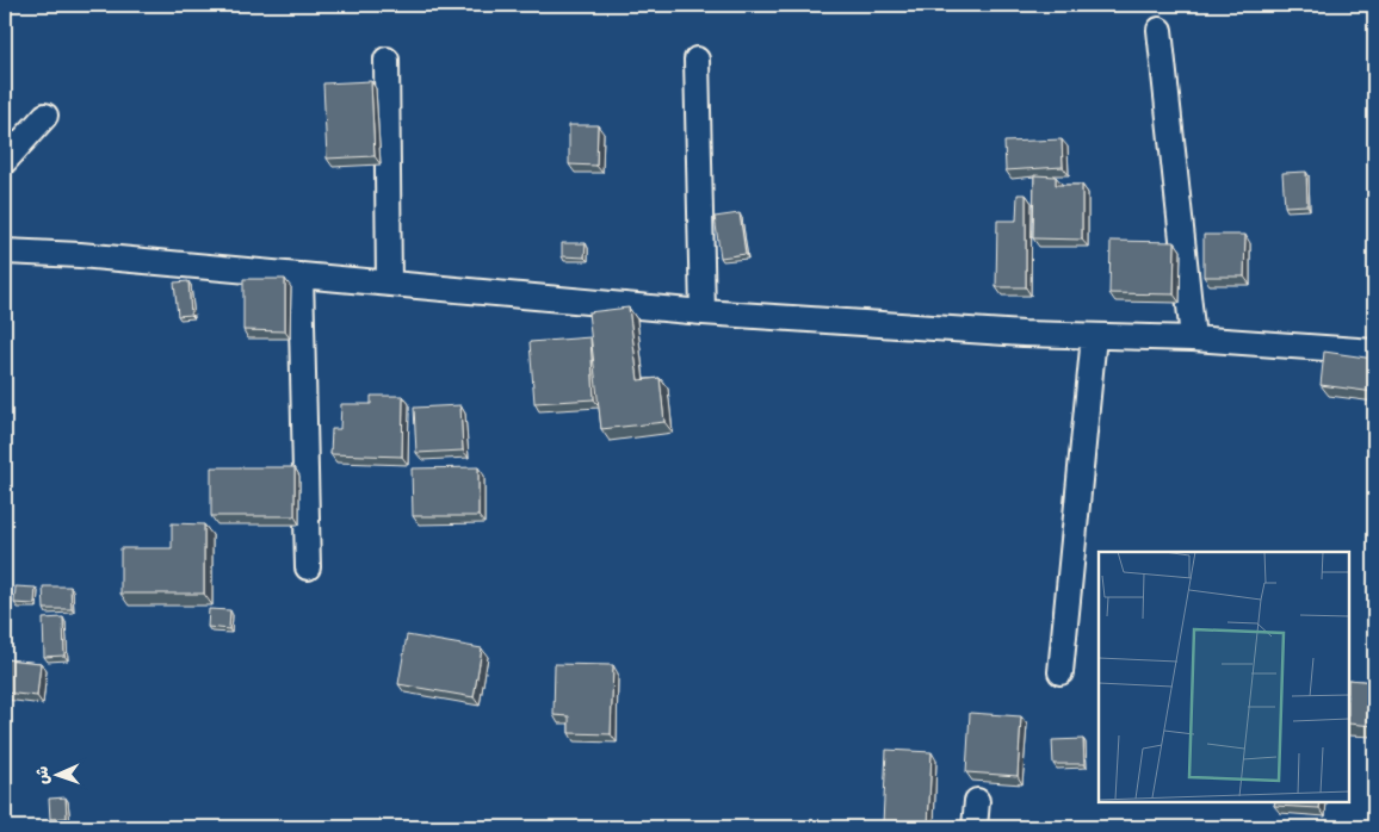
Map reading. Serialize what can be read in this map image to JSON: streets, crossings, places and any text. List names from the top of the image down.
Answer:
{
  "north": "left"
}
